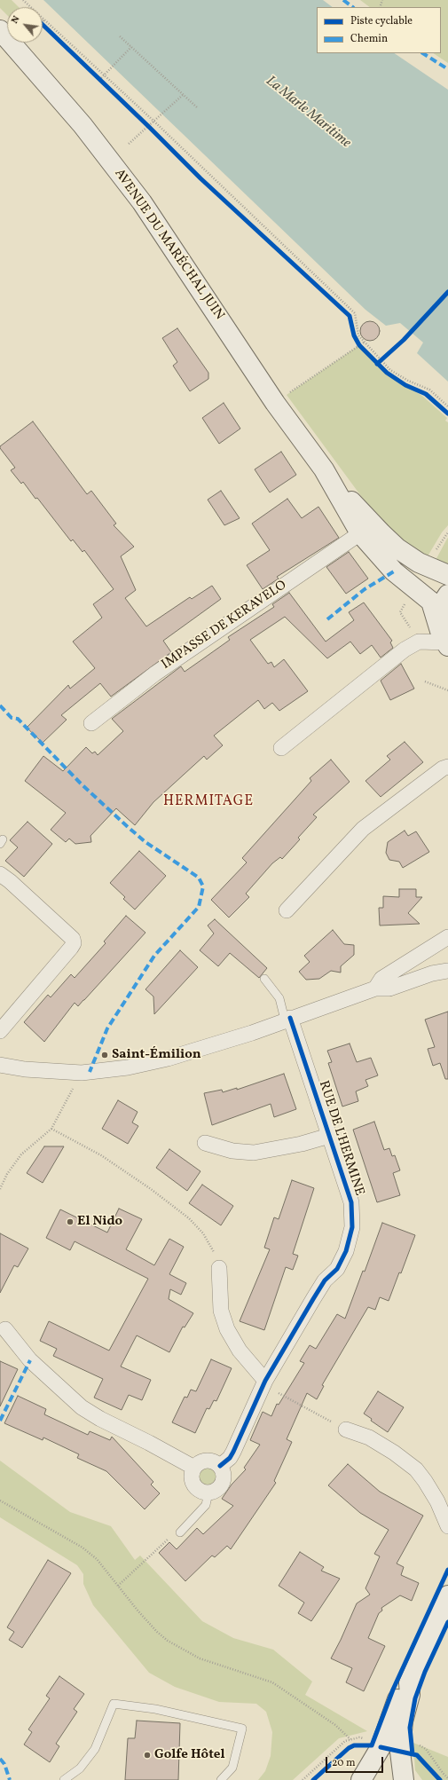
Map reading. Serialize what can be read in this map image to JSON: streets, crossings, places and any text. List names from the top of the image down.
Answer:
{
  "streets": {
    "main road": ["AVENUE DU MARÉCHAL JUIN"],
    "street": ["IMPASSE DE KERAVELO", "RUE DE L'HERMINE"]
  },
  "crossings": [
    ["AVENUE DU MARÉCHAL JUIN", "IMPASSE DE KERAVELO"]
  ],
  "districts": ["HERMITAGE"],
  "water": ["La Marle Maritime"],
  "places": ["Saint-Émilion", "El Nido", "Golfe Hôtel"],
  "legend": ["Piste cyclable", "Chemin"],
  "scale_bar": "20 m",
  "north": "top left"
}
